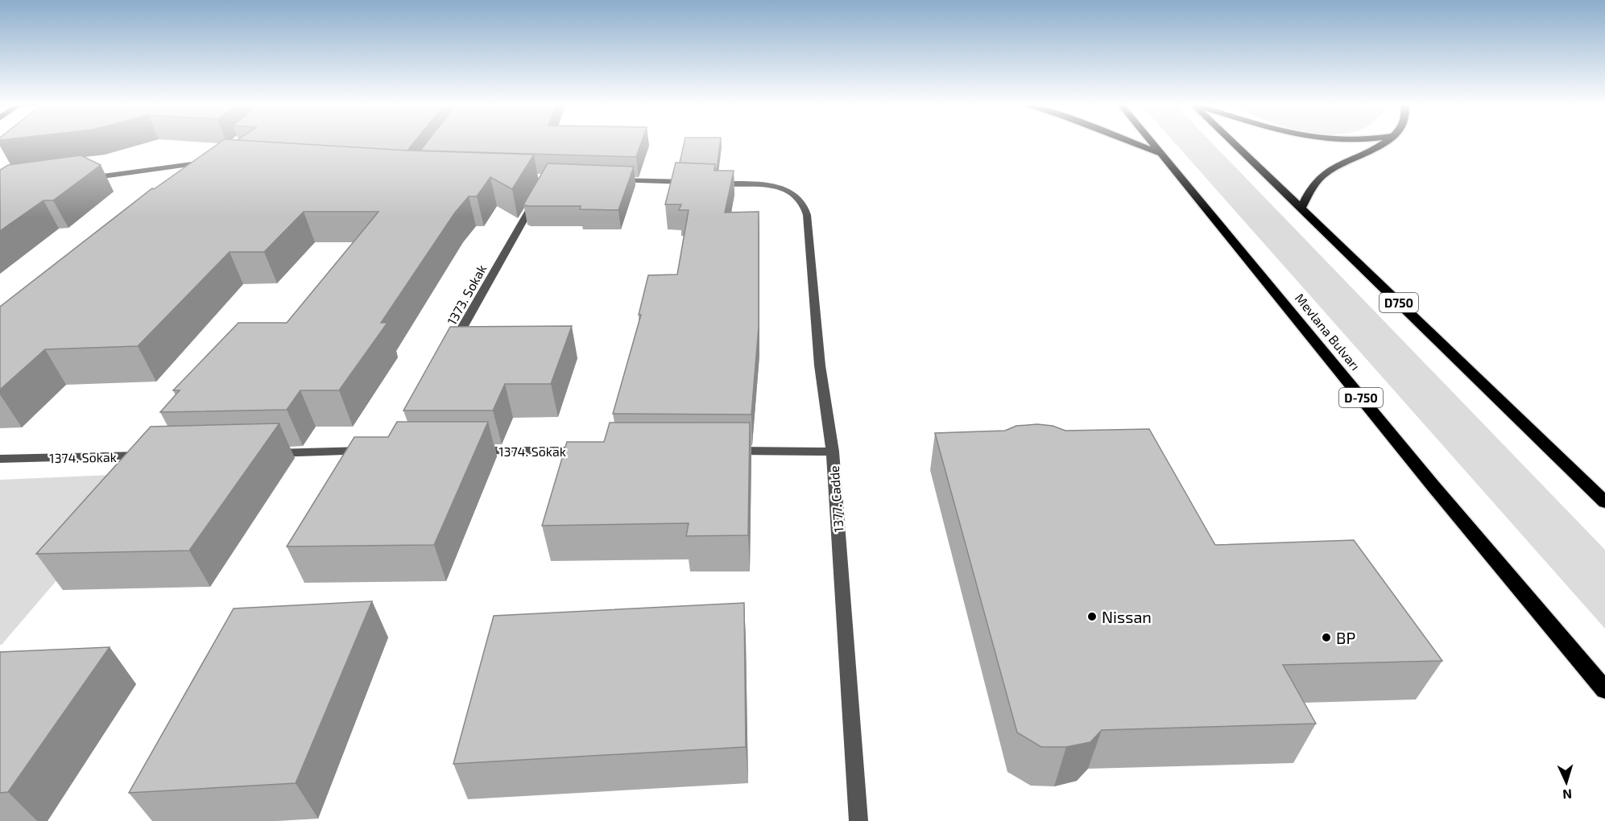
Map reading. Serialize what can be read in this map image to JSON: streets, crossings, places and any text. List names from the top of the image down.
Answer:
{
  "streets": {
    "highway": ["D750", "Mevlana Bulvarı", "D-750"],
    "street": ["1373. Sokak", "1374. Sokak", "1377. Cadde"]
  },
  "places": ["Nissan", "BP"],
  "north": "bottom"
}
